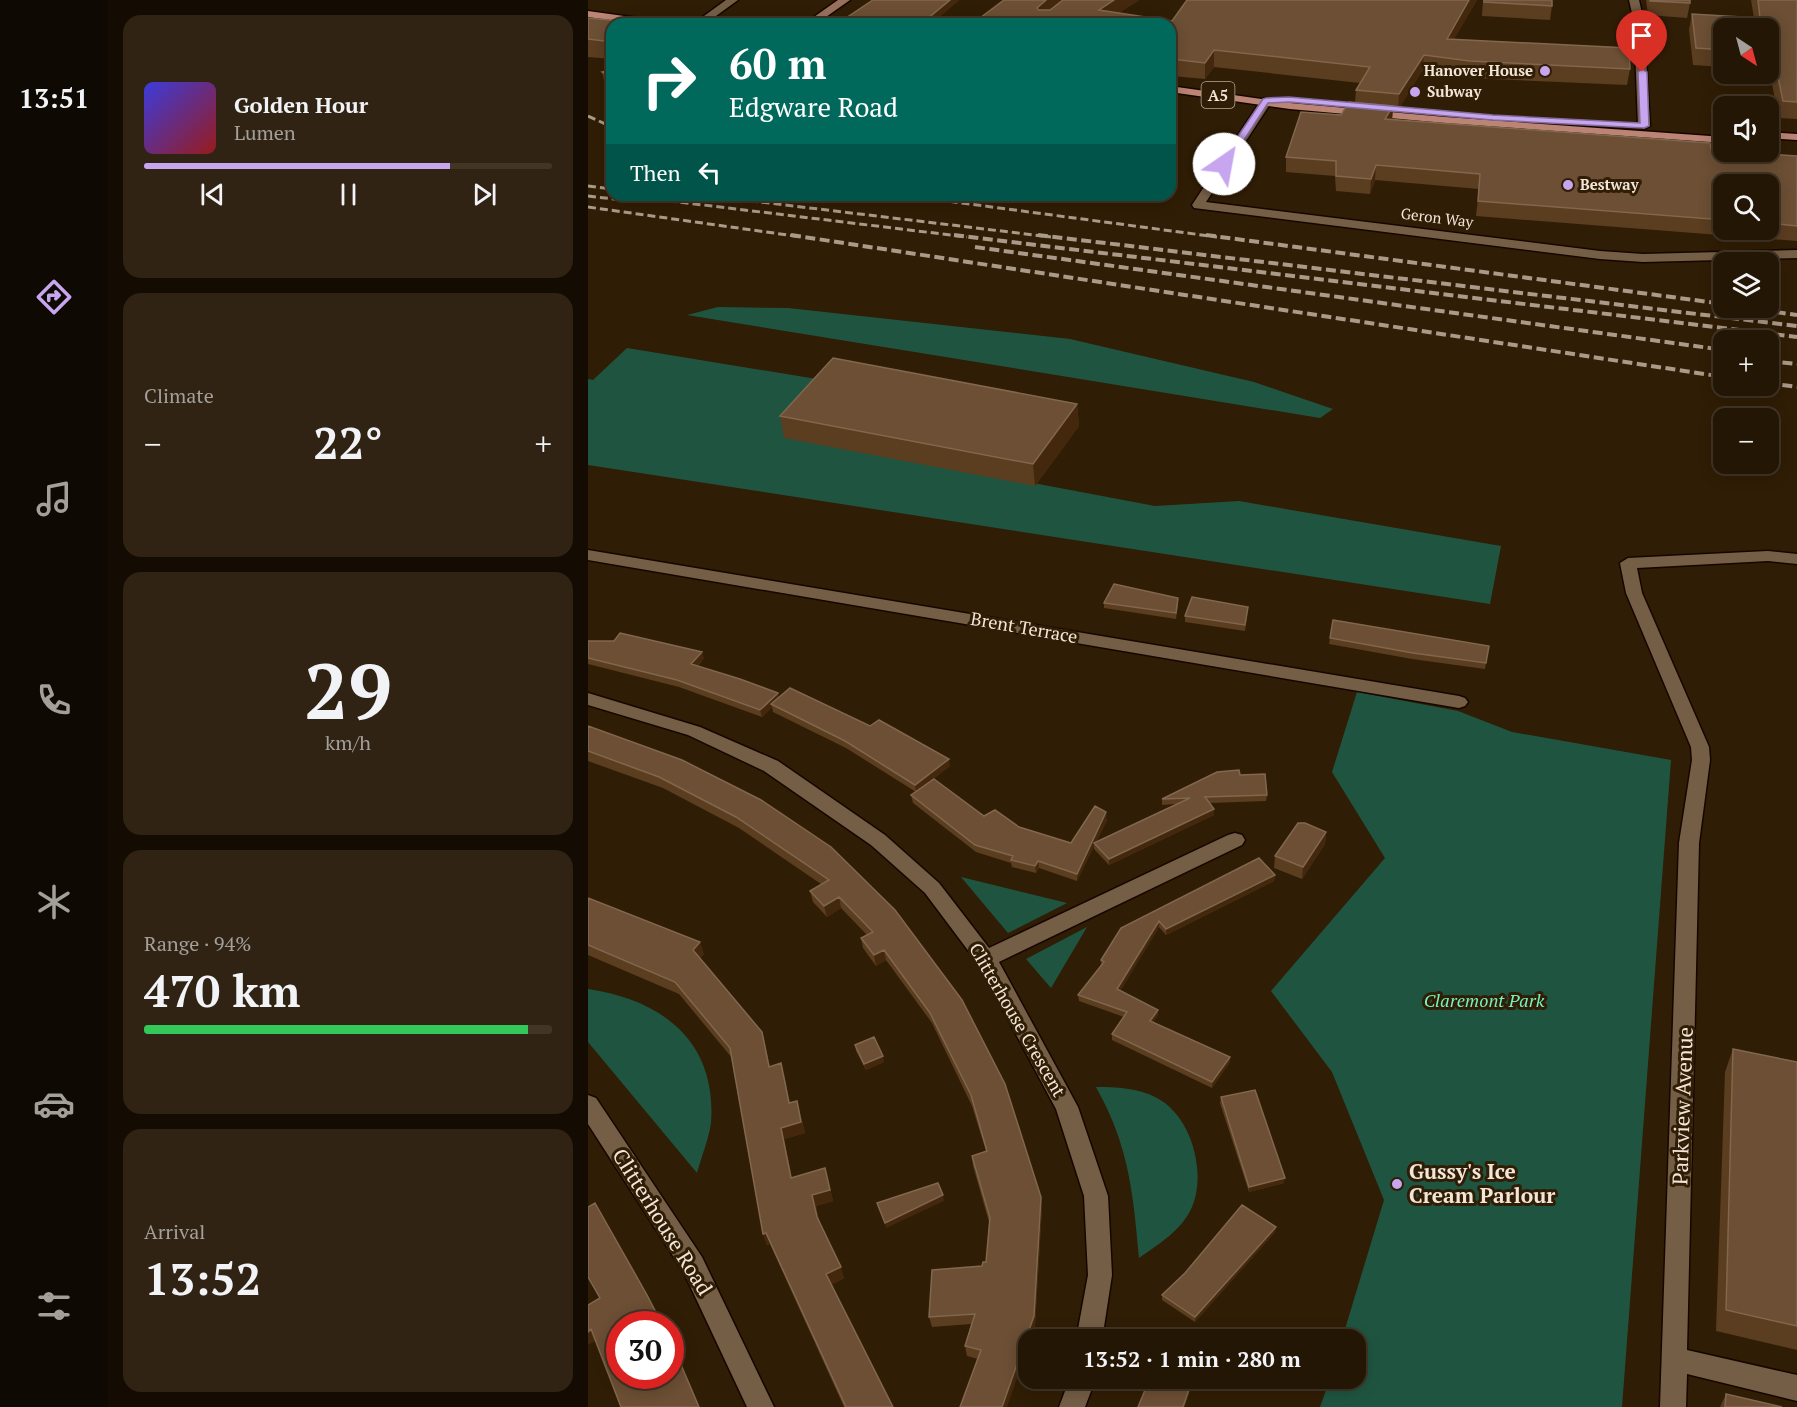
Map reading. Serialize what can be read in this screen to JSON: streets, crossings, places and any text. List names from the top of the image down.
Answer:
{
  "streets": {
    "main road": ["A5"],
    "street": [
      "Geron Way",
      "Brent Terrace",
      "Clitterhouse Crescent",
      "Parkview Avenue",
      "Clitterhouse Road"
    ]
  },
  "crossings": [
    ["A5", "Geron Way"]
  ],
  "parks": ["Claremont Park"],
  "places": [
    "Hanover House",
    "Subway",
    "Bestway",
    "Gussy's Ice Cream Parlour"
  ],
  "north": "bottom right",
  "page": {
    "tabs": "13:51",
    "map_buttons": ["+", "−"],
    "turn": ["60 m", "Edgware Road"],
    "song": ["Golden Hour", "Lumen"],
    "then": "Then",
    "tile": [
      "Climate",
      ["29", "km/h"],
      ["Range · 94%", "470 km"],
      ["Arrival", "13:52"]
    ],
    "heat": ["−", "22°", "+"],
    "limit": "30",
    "trip": "13:52 · 1 min · 280 m"
  }
}
